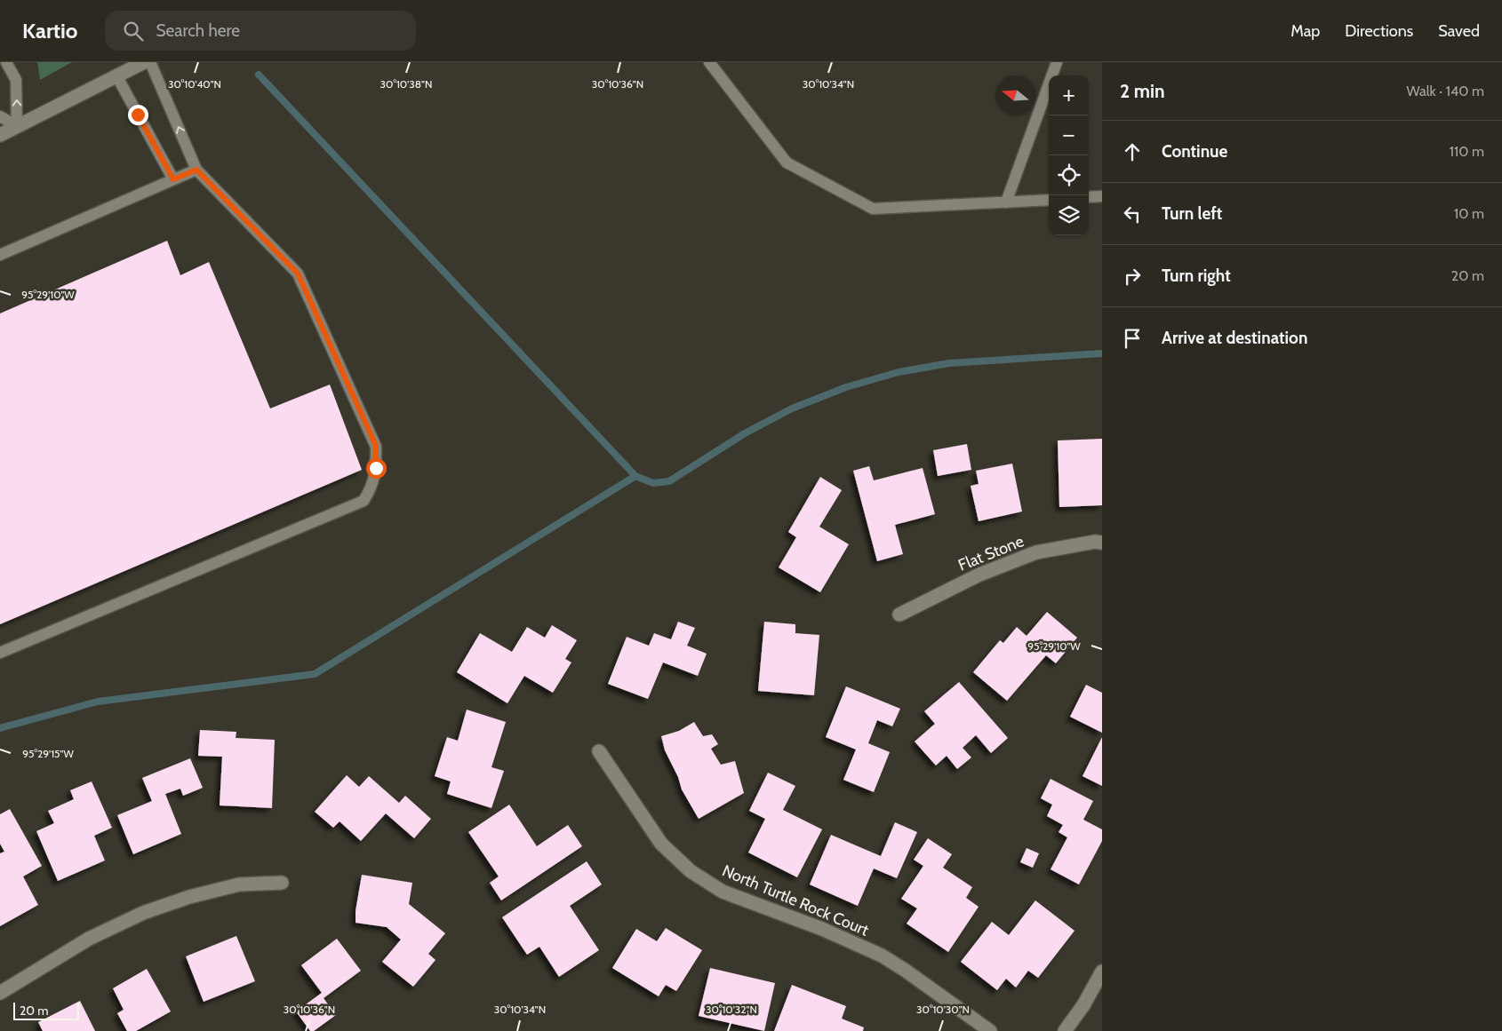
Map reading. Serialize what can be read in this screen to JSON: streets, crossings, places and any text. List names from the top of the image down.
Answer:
{
  "streets": {
    "street": ["Flat Stone", "North Turtle Rock Court"]
  },
  "scale_bar": "20 m",
  "north": "left",
  "page": {
    "header": "Kartio",
    "search": "Search here",
    "nav": ["Map", "Directions", "Saved"],
    "heading": ["2 min", "Walk · 140 m"],
    "map_buttons": ["+", "−"],
    "list": [
      ["Continue", "110 m"],
      ["Turn left", "10 m"],
      ["Turn right", "20 m"],
      "Arrive at destination"
    ],
    "scale": "20 m"
  },
  "coordinates": [
    "30°10'40\"N",
    "30°10'38\"N",
    "30°10'36\"N",
    "30°10'34\"N",
    "95°29'10\"W",
    "95°29'15\"W",
    "30°10'32\"N",
    "30°10'30\"N"
  ]
}
